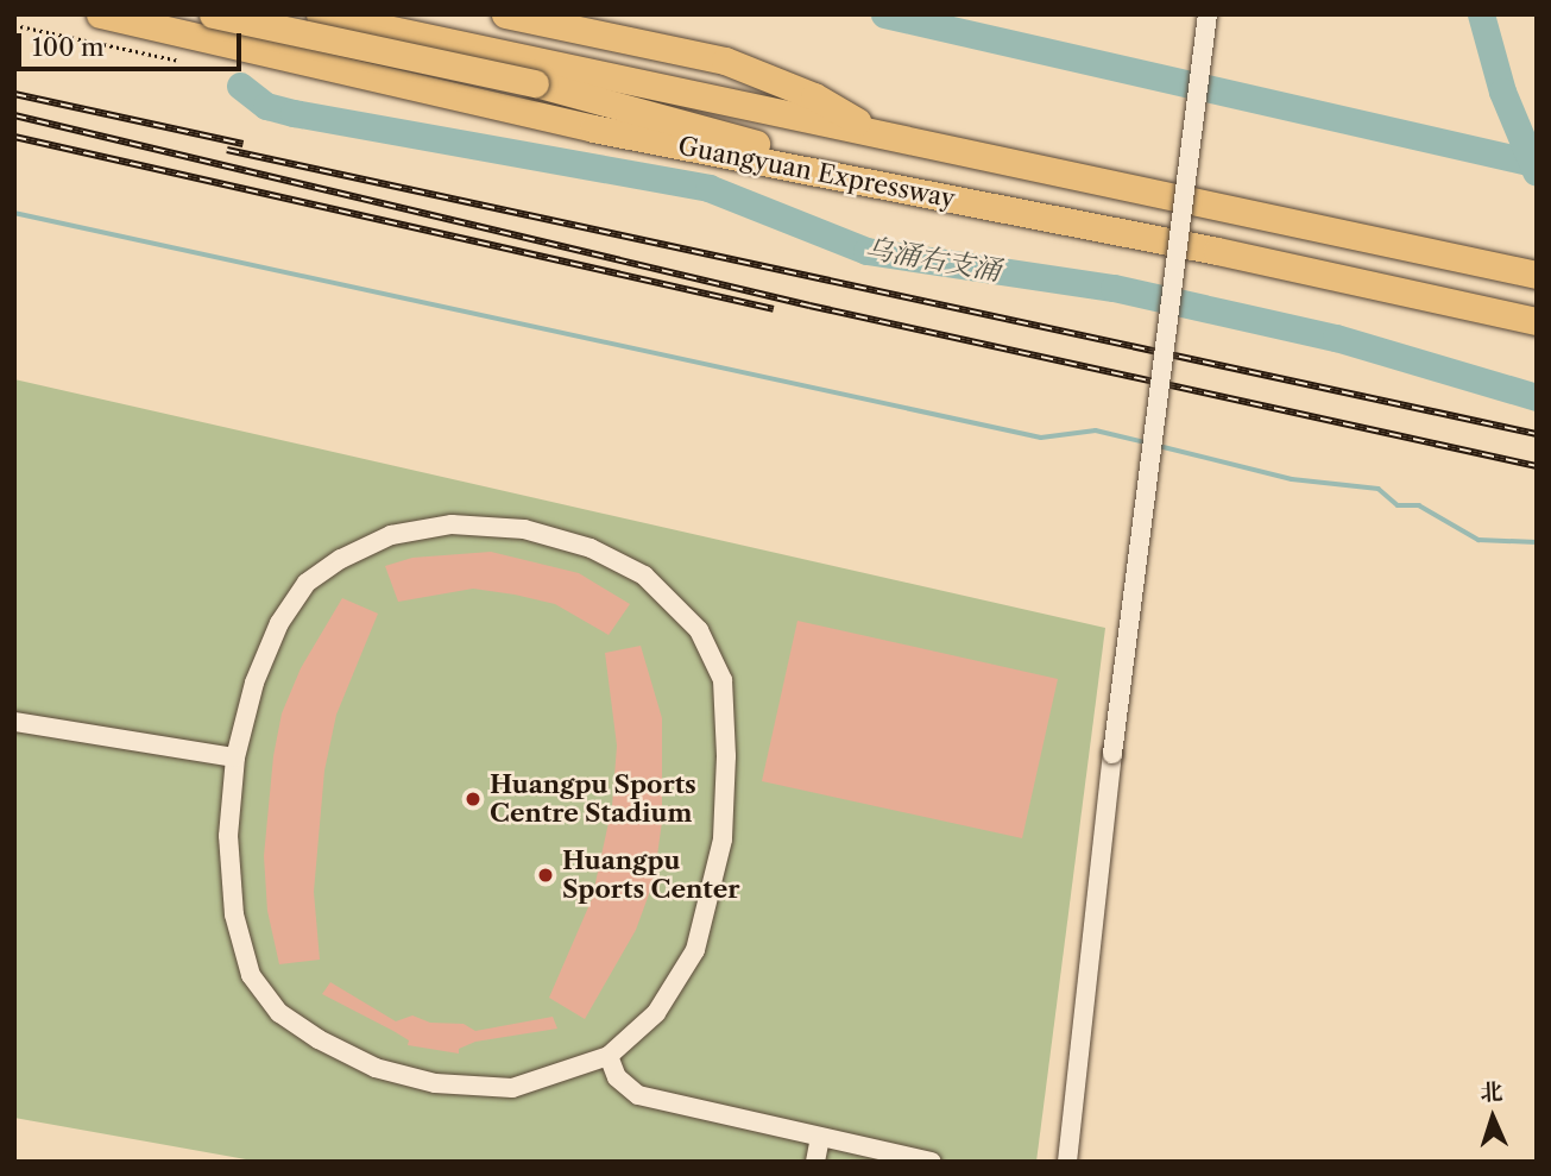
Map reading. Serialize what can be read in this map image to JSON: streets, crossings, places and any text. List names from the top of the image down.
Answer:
{
  "streets": {
    "highway": ["Guangyuan Expressway"]
  },
  "water": ["乌涌右支涌"],
  "places": ["Huangpu Sports Centre Stadium", "Huangpu Sports Center"],
  "scale_bar": "100 m",
  "north": "top"
}
